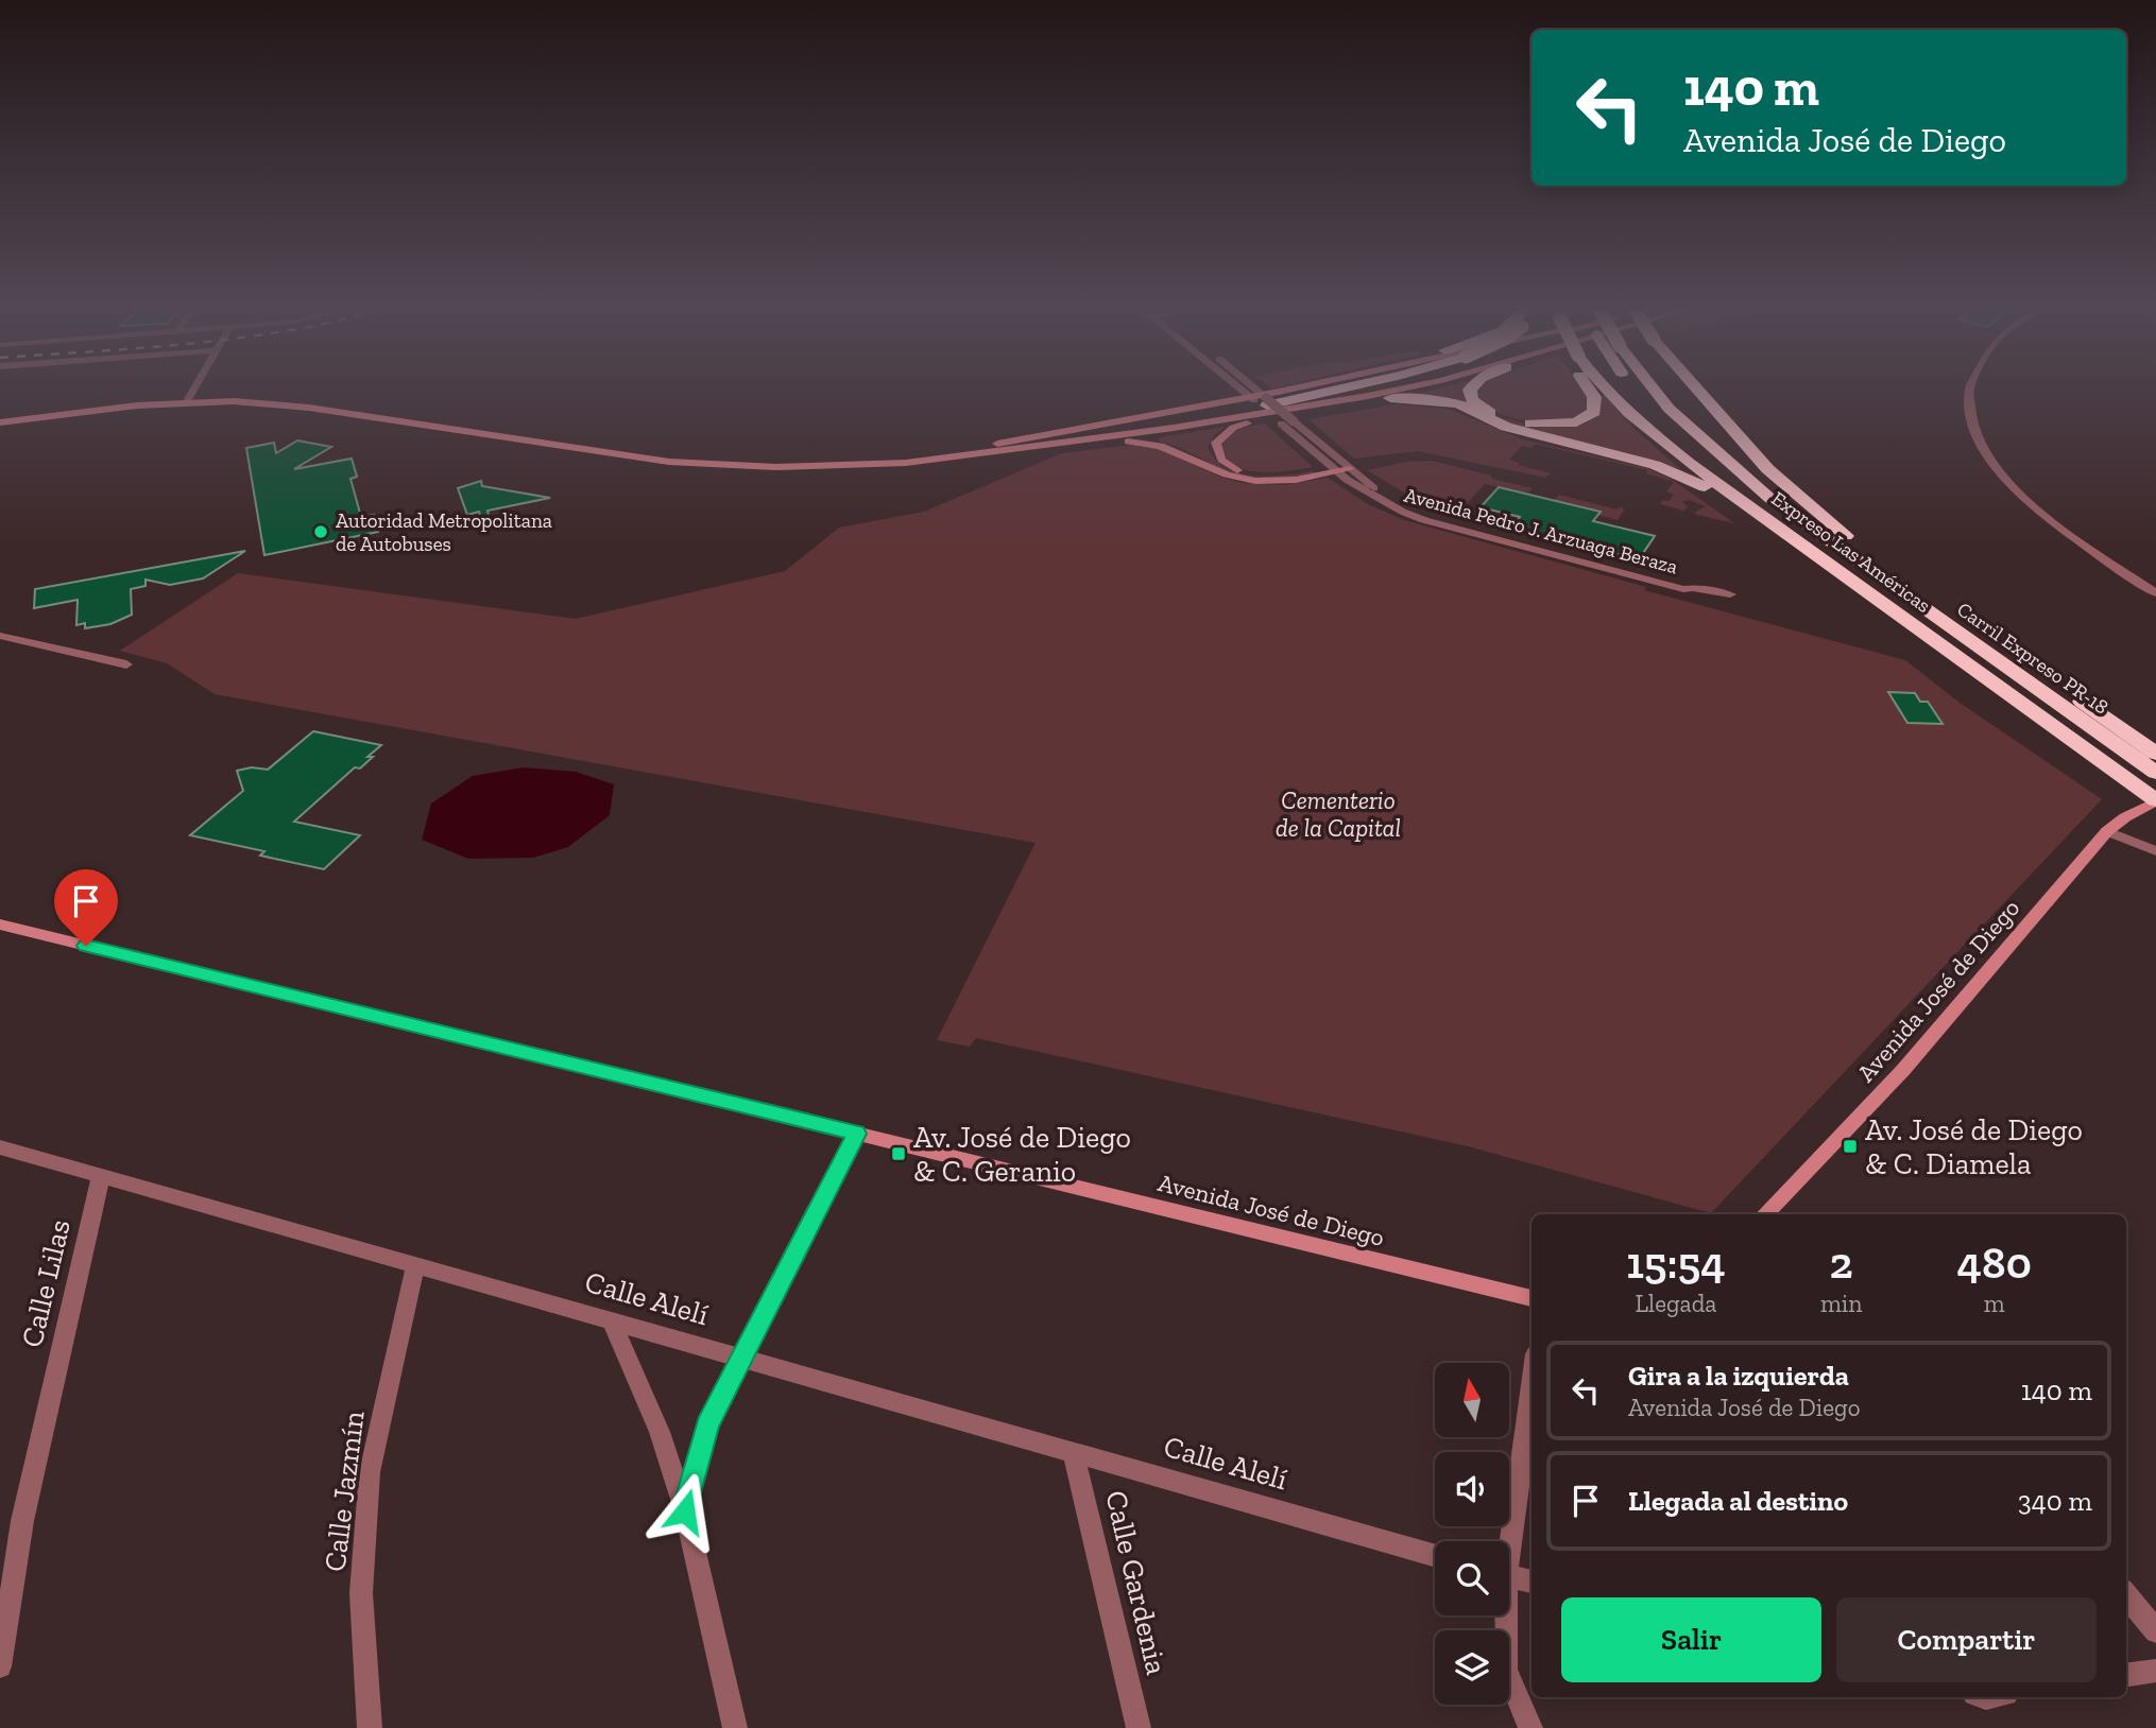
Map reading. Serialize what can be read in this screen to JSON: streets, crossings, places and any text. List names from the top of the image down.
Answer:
{
  "streets": {
    "highway": ["Expreso Las Américas", "Carril Expreso PR-18"],
    "main road": ["Avenida José de Diego"],
    "street": [
      "Avenida Pedro J. Arzuaga Beraza",
      "Calle Lilas",
      "Calle Alelí",
      "Calle Jazmín",
      "Calle Gardenia"
    ]
  },
  "crossings": [
    ["Expreso Las Américas", "Avenida José de Diego"],
    ["Calle Lilas", "Calle Alelí"],
    ["Calle Alelí", "Calle Jazmín"],
    ["Calle Alelí", "Calle Gardenia"]
  ],
  "parks": ["Cementerio de la Capital"],
  "places": {
    "other": ["Autoridad Metropolitana de Autobuses"],
    "transit": ["Av. José de Diego & C. Diamela", "Av. José de Diego & C. Geranio"]
  },
  "north": "top",
  "page": {
    "turn": ["140 m", "Avenida José de Diego"],
    "eta": [
      "15:54",
      "Llegada",
      "2",
      "min",
      "480",
      "m"
    ],
    "list": [
      {
        "name": "Gira a la izquierda",
        "note": "Avenida José de Diego",
        "value": "140 m"
      },
      {
        "name": "Llegada al destino",
        "value": "340 m"
      }
    ],
    "buttons": ["Salir", "Compartir"]
  }
}
